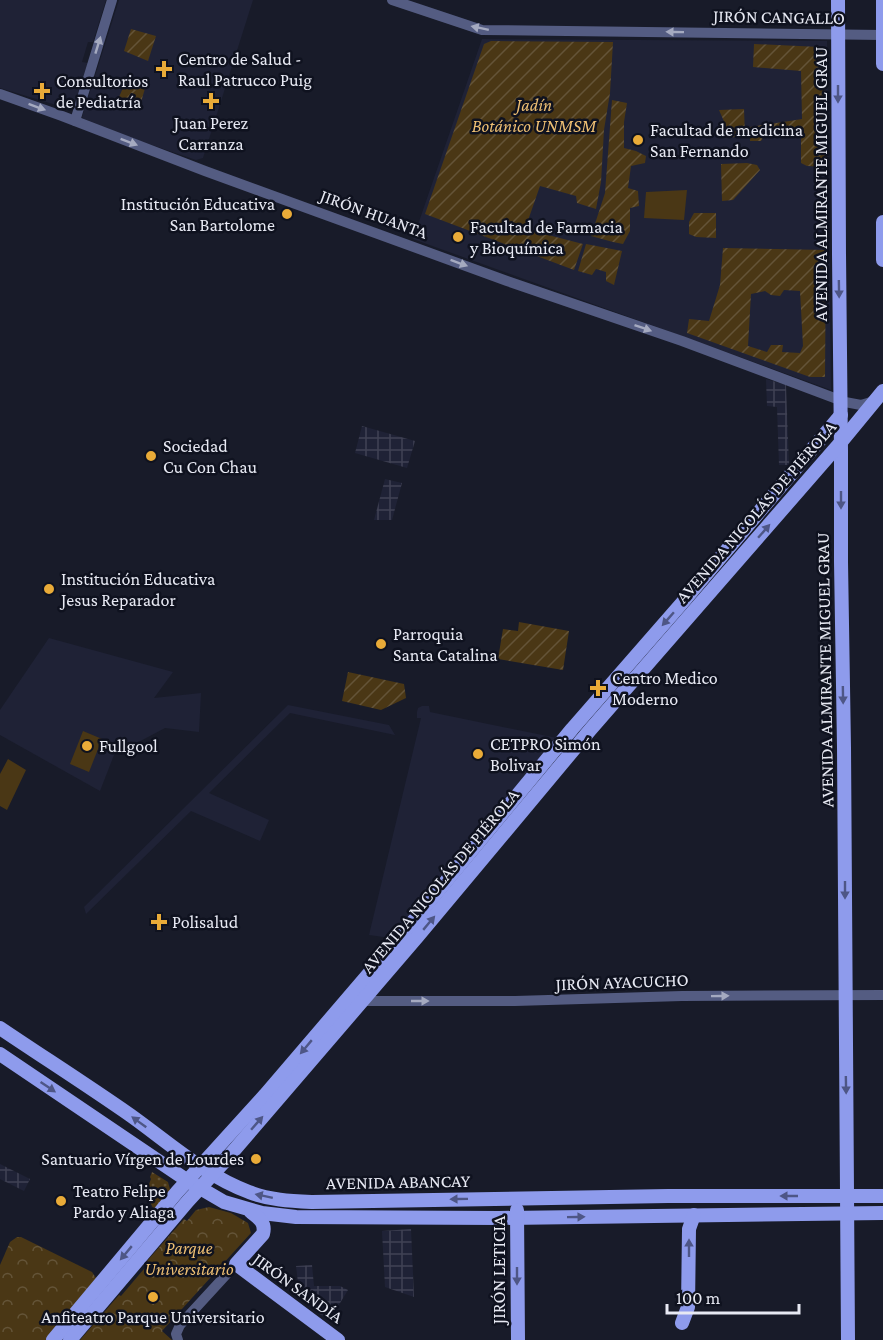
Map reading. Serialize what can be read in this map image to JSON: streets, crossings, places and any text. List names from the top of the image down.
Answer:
{
  "streets": {
    "main road": [
      "AVENIDA ALMIRANTE MIGUEL GRAU",
      "AVENIDA NICOLÁS DE PIÉROLA",
      "AVENIDA ABANCAY",
      "JIRÓN LETICIA",
      "JIRÓN SANDÍA"
    ],
    "street": ["JIRÓN CANGALLO", "JIRÓN HUANTA", "JIRÓN AYACUCHO"]
  },
  "crossings": [
    ["JIRÓN CANGALLO", "AVENIDA ALMIRANTE MIGUEL GRAU"],
    ["AVENIDA ALMIRANTE MIGUEL GRAU", "JIRÓN HUANTA"],
    ["AVENIDA ALMIRANTE MIGUEL GRAU", "AVENIDA NICOLÁS DE PIÉROLA"],
    ["AVENIDA ALMIRANTE MIGUEL GRAU", "JIRÓN AYACUCHO"],
    ["AVENIDA ALMIRANTE MIGUEL GRAU", "AVENIDA ABANCAY"],
    ["JIRÓN HUANTA", "AVENIDA NICOLÁS DE PIÉROLA"],
    ["AVENIDA NICOLÁS DE PIÉROLA", "JIRÓN AYACUCHO"],
    ["AVENIDA NICOLÁS DE PIÉROLA", "AVENIDA ABANCAY"],
    ["AVENIDA ABANCAY", "JIRÓN LETICIA"]
  ],
  "one_way": [
    "JIRÓN CANGALLO",
    "AVENIDA ALMIRANTE MIGUEL GRAU",
    "JIRÓN HUANTA",
    "JIRÓN AYACUCHO",
    "JIRÓN LETICIA"
  ],
  "parks": ["Jadín Botánico UNMSM", "Parque Universitario"],
  "places": {
    "health": [
      "Centro de Salud - Raul Patrucco Puig",
      "Consultorios de Pediatría",
      "Juan Perez Carranza",
      "Centro Medico Moderno",
      "Polisalud"
    ],
    "other": [
      "Facultad de medicina San Fernando",
      "Institución Educativa San Bartolome",
      "Facultad de Farmacia y Bioquímica",
      "Sociedad Cu Con Chau",
      "Institución Educativa Jesus Reparador",
      "Parroquia Santa Catalina",
      "Fullgool",
      "CETPRO Simón Bolivar",
      "Santuario Vírgen de Lourdes",
      "Teatro Felipe Pardo y Aliaga",
      "Anfiteatro Parque Universitario"
    ]
  },
  "scale_bar": "100 m"
}
